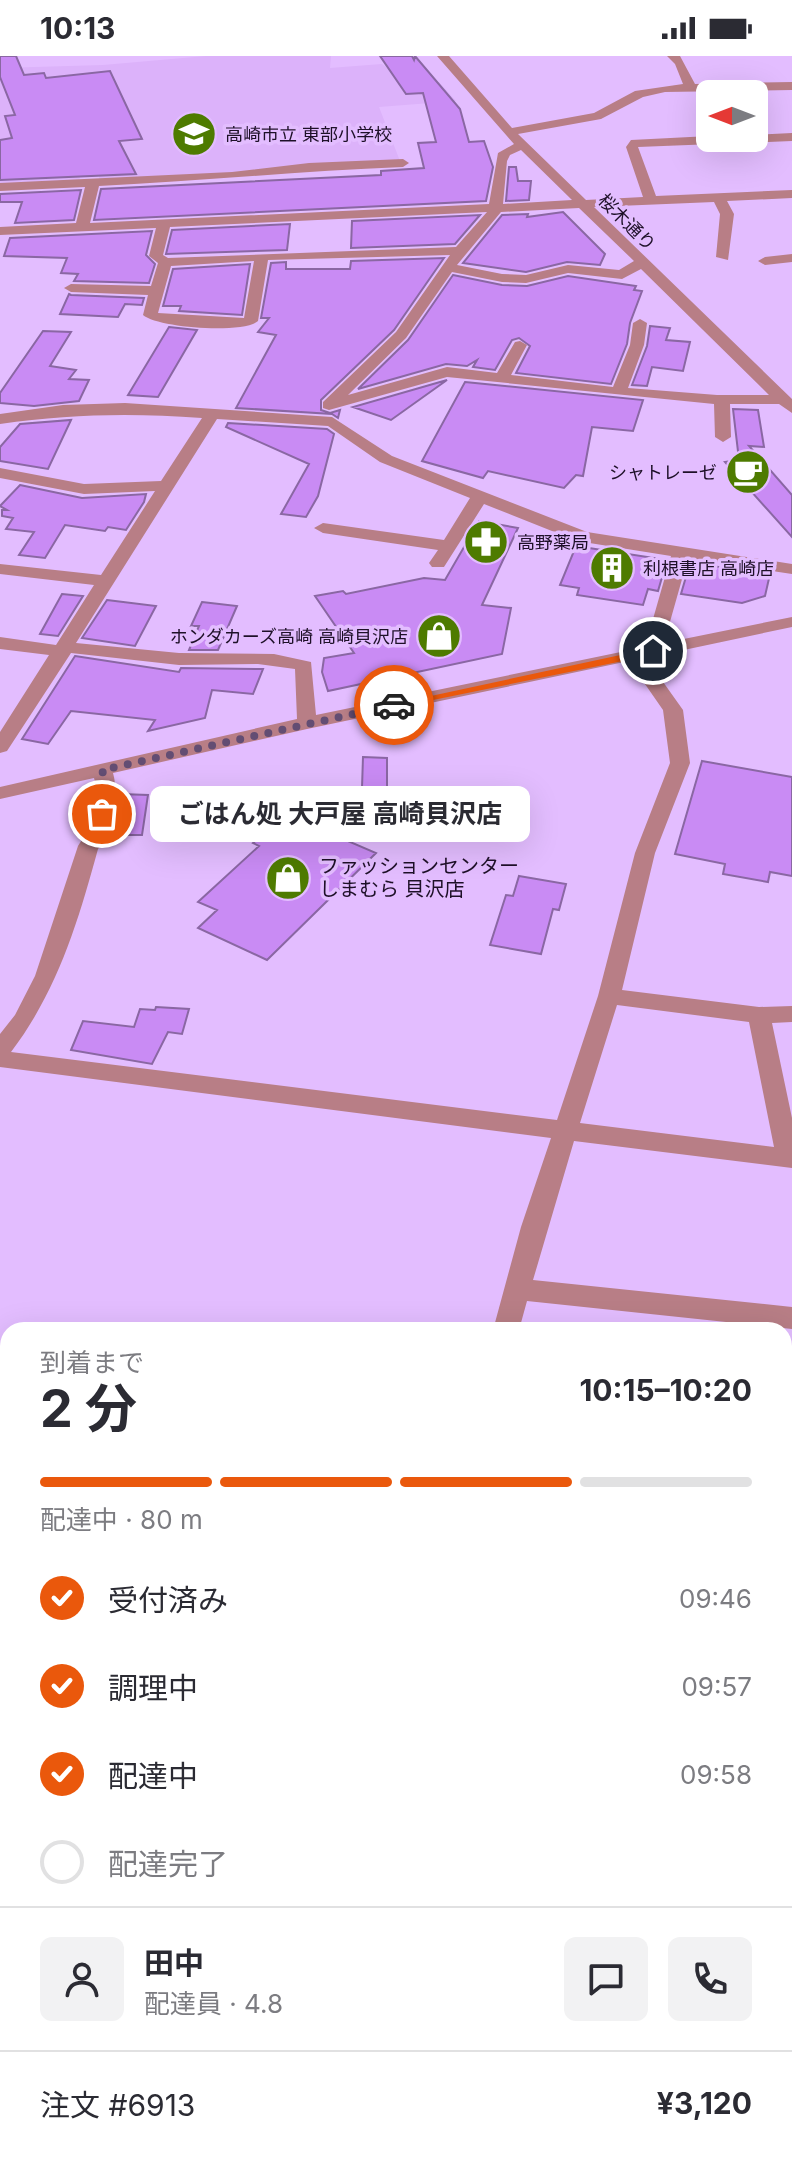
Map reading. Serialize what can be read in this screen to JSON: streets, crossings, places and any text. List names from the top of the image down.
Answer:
{
  "streets": {
    "street": ["桜木通り"]
  },
  "places": {
    "school or university": ["高崎市立 東部小学校"],
    "cafe": ["シャトレーゼ"],
    "pharmacy": ["高野薬局"],
    "building": ["利根書店 高崎店"],
    "shop": ["ホンダカーズ高崎 高崎貝沢店", "ファッションセンター しまむら 貝沢店"],
    "other": ["ごはん処 大戸屋 高崎貝沢店"]
  },
  "north": "left",
  "page": {
    "status": "10:13",
    "bubble": "ごはん処 大戸屋 高崎貝沢店",
    "heading": ["2 分", "到着まで", "10:15–10:20"],
    "panel": [
      "田中",
      "配達員 · 4.8",
      "注文 #6913",
      "¥3,120"
    ],
    "bar": "配達中 · 80 m",
    "list": [
      ["受付済み", "09:46"],
      ["調理中", "09:57"],
      ["配達中", "09:58"],
      "配達完了"
    ]
  }
}
